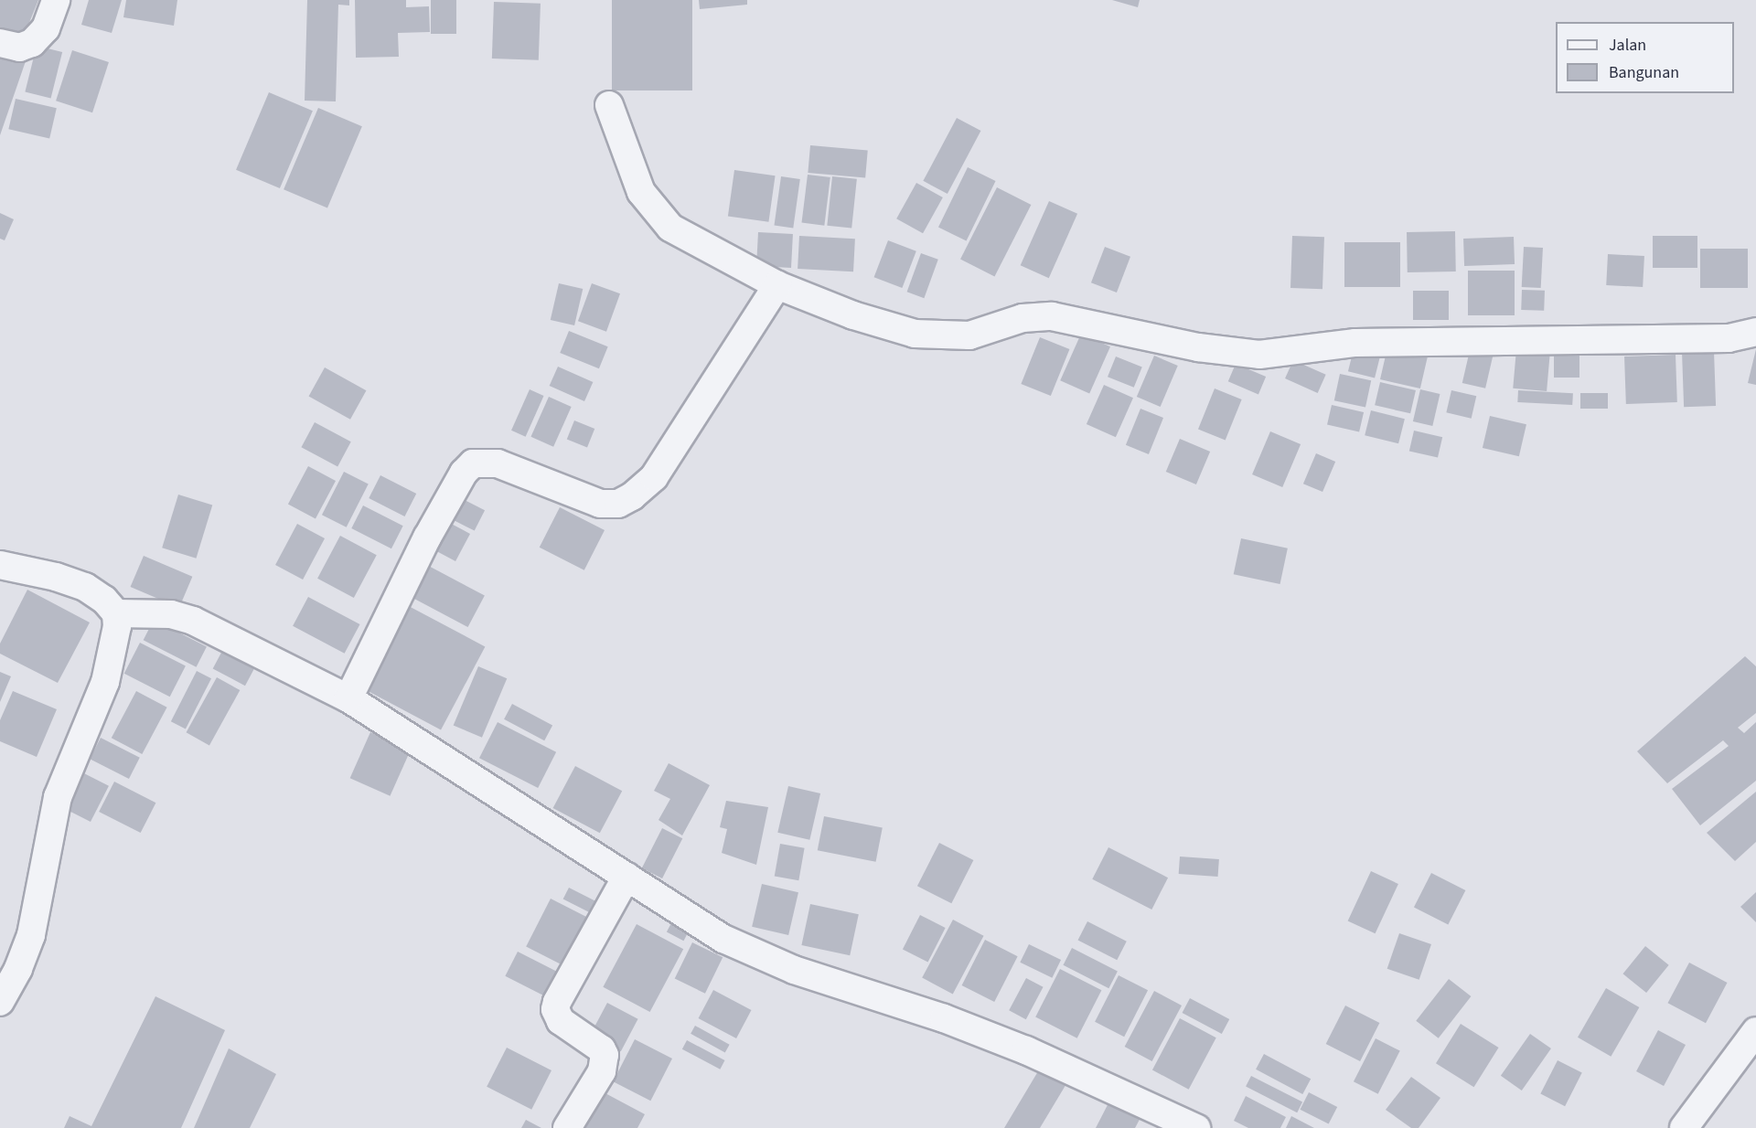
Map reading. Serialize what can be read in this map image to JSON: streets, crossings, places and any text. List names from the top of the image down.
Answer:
{
  "legend": ["Jalan", "Bangunan"]
}
